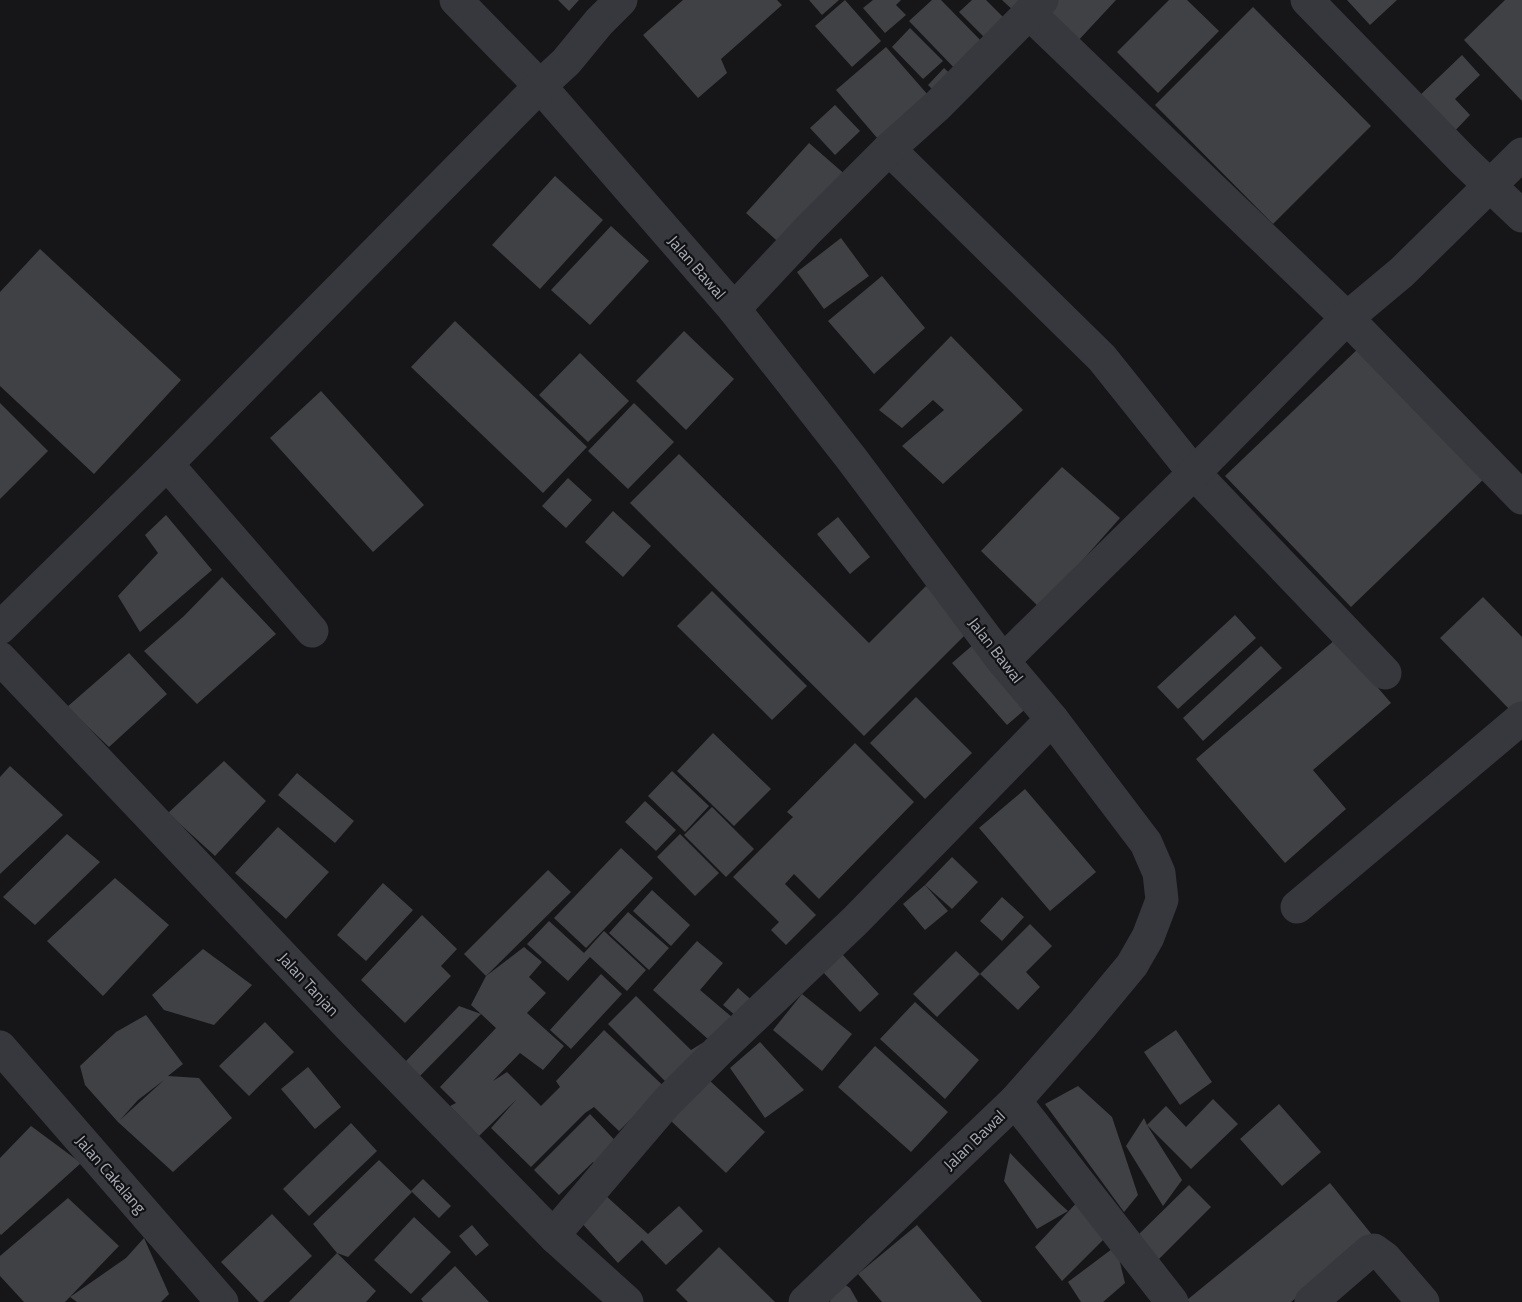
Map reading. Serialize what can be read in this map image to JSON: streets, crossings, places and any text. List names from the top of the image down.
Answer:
{
  "streets": {
    "street": ["Jalan Bawal", "Jalan Tanjan", "Jalan Cakalang"]
  }
}
